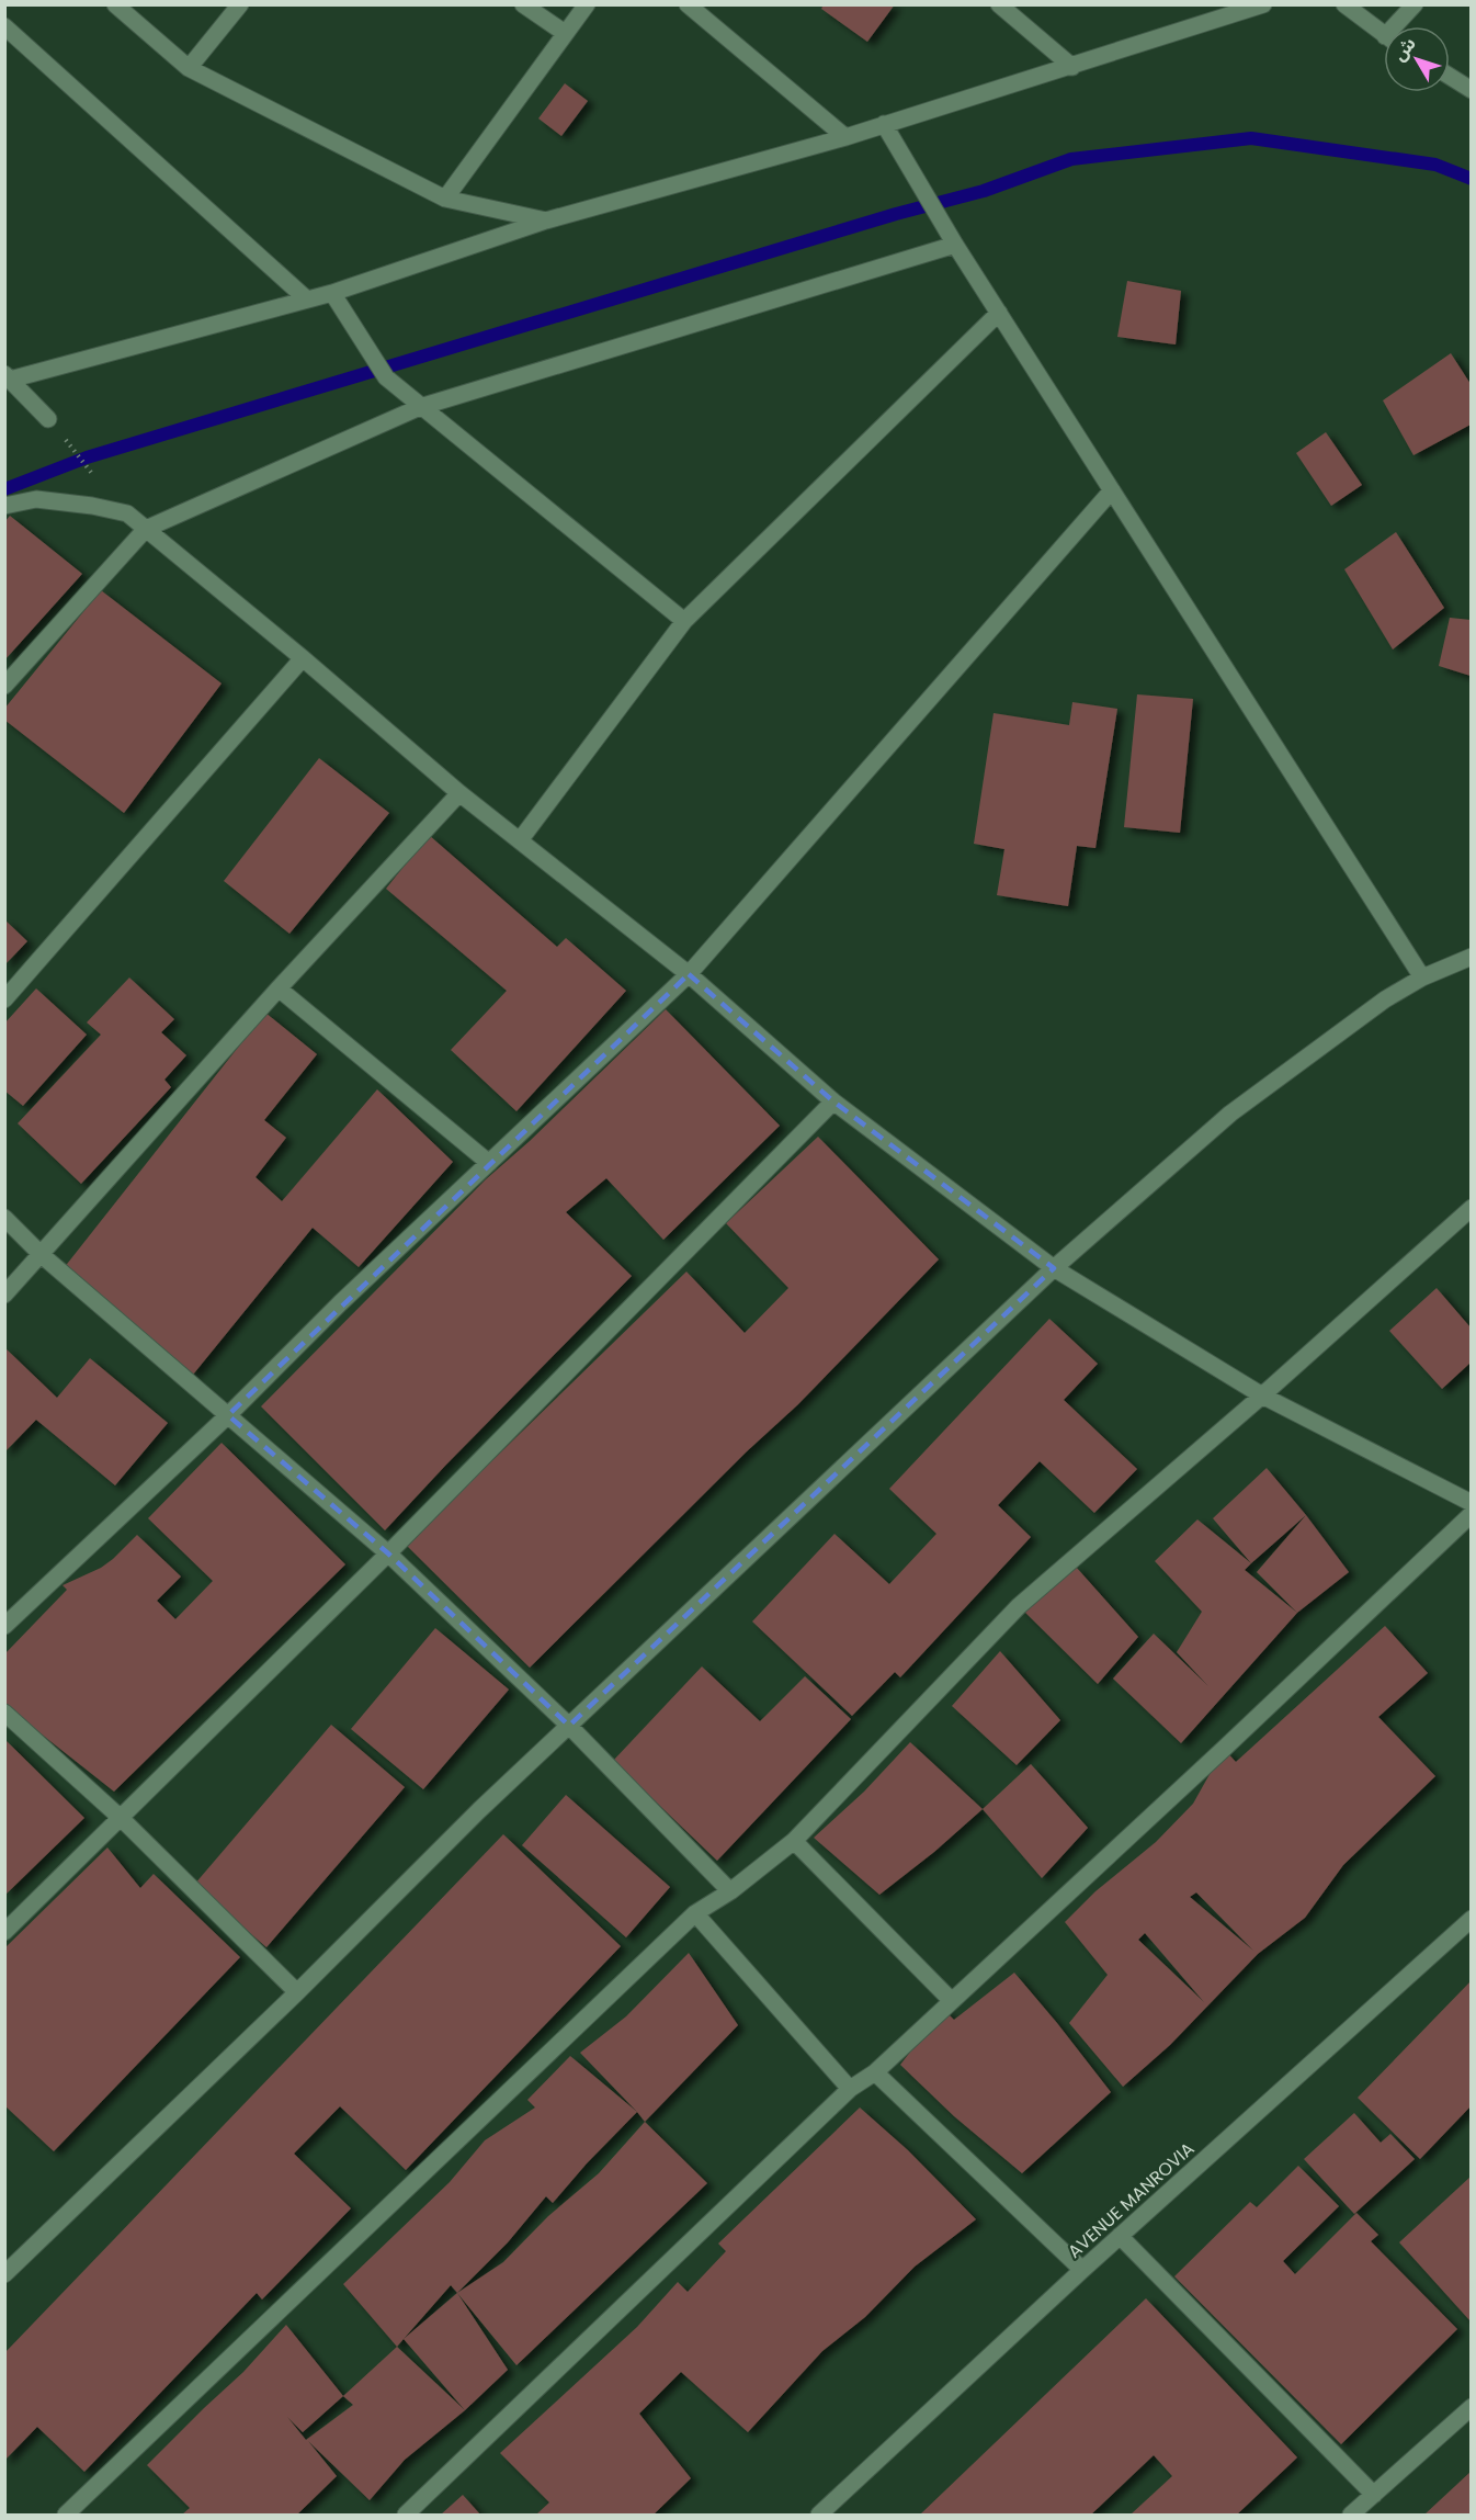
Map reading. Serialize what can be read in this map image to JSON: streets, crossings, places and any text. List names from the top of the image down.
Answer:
{
  "streets": {
    "street": ["AVENUE MANROVIA"]
  },
  "north": "top left"
}
